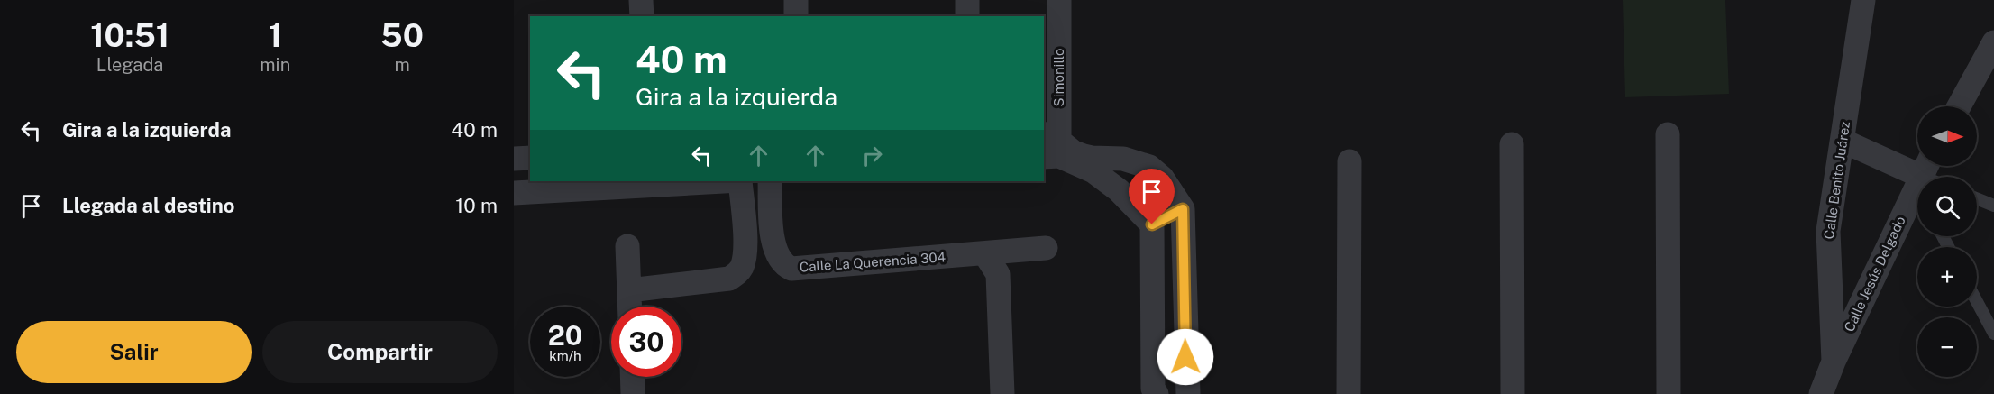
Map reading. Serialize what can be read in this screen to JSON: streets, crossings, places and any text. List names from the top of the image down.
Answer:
{
  "streets": {
    "street": [
      "Simonillo",
      "Calle Benito Juárez",
      "Calle La Querencia 304",
      "Calle Jesús Delgado"
    ]
  },
  "crossings": [
    ["Calle Benito Juárez", "Calle Jesús Delgado"]
  ],
  "north": "right",
  "page": {
    "eta": [
      "10:51",
      "Llegada",
      "1",
      "min",
      "50",
      "m"
    ],
    "turn": ["40 m", "Gira a la izquierda"],
    "list": [
      {
        "name": "Gira a la izquierda",
        "value": "40 m"
      },
      {
        "name": "Llegada al destino",
        "value": "10 m"
      }
    ],
    "map_buttons": ["+", "−"],
    "speed": "20 km/h",
    "limit": "30",
    "buttons": ["Salir", "Compartir"]
  }
}
